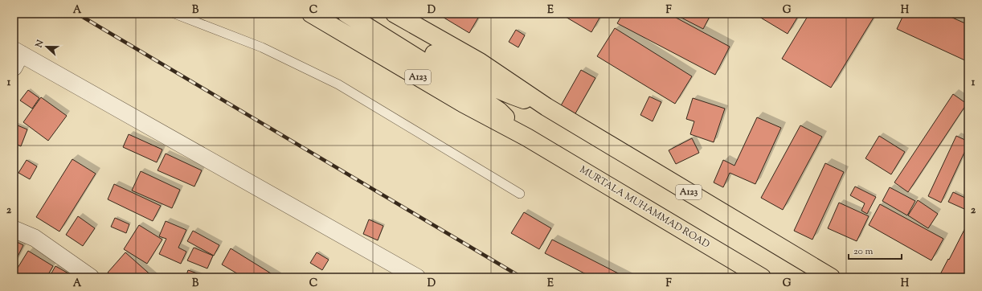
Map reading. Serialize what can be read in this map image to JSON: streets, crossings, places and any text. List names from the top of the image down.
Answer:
{
  "streets": {
    "highway": ["A123", "MURTALA MUHAMMAD ROAD"]
  },
  "scale_bar": "20 m",
  "north": "left",
  "grid": {
    "columns": [
      "A",
      "B",
      "C",
      "D",
      "E",
      "F",
      "G",
      "H"
    ],
    "rows": ["1", "2"]
  }
}
